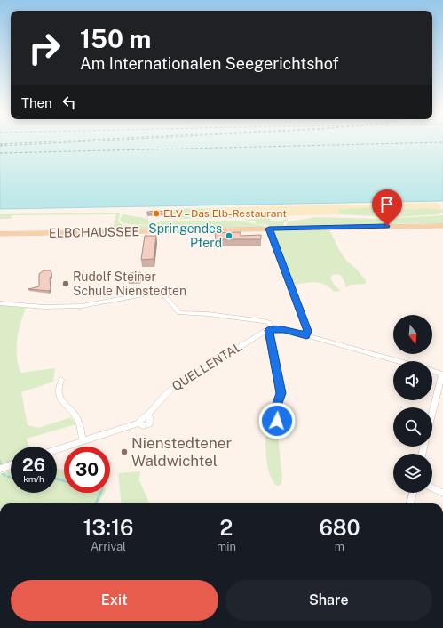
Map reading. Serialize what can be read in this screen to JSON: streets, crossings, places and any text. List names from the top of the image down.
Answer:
{
  "streets": {
    "main road": ["ELBCHAUSSEE"],
    "street": ["QUELLENTAL"]
  },
  "places": [
    "ELV – Das Elb-Restaurant",
    "Springendes Pferd",
    "Rudolf Steiner Schule Nienstedten",
    "Nienstedtener Waldwichtel"
  ],
  "north": "bottom",
  "page": {
    "turn": ["150 m", "Am Internationalen Seegerichtshof"],
    "then": "Then",
    "speed": "26 km/h",
    "limit": "30",
    "eta": [
      "13:16",
      "Arrival",
      "2",
      "min",
      "680",
      "m"
    ],
    "buttons": ["Exit", "Share"]
  }
}
